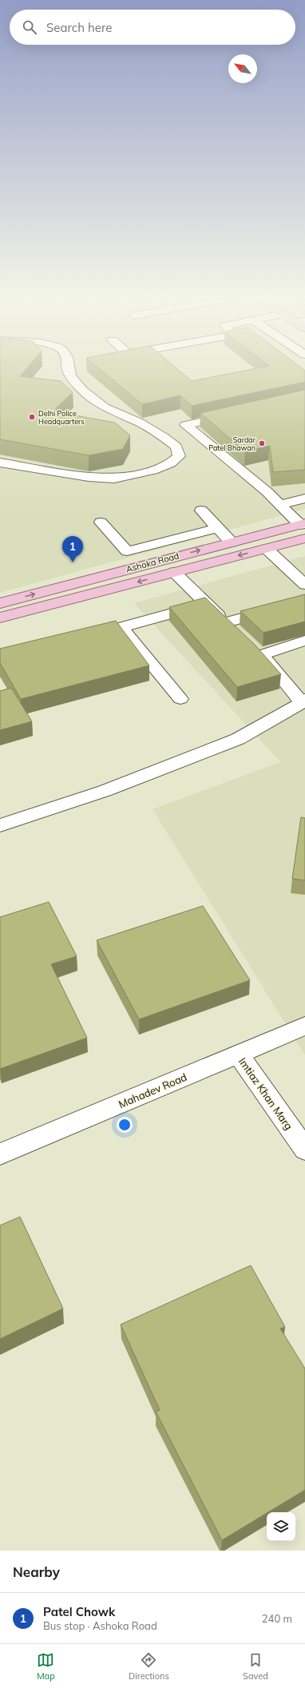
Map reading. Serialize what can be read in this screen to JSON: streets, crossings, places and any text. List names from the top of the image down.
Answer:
{
  "streets": {
    "main road": ["Ashoka Road"],
    "street": ["Mahadev Road", "Imtiaz Khan Marg"]
  },
  "crossings": [
    ["Mahadev Road", "Imtiaz Khan Marg"]
  ],
  "places": ["Delhi Police Headquarters", "Sardar Patel Bhawan"],
  "north": "top left",
  "page": {
    "search": "Search here",
    "pins": "1",
    "heading": "Nearby",
    "list": [
      {
        "mark": "1",
        "name": "Patel Chowk",
        "note": "Bus stop · Ashoka Road",
        "value": "240 m"
      }
    ],
    "nav": ["Map", "Directions", "Saved"]
  }
}
